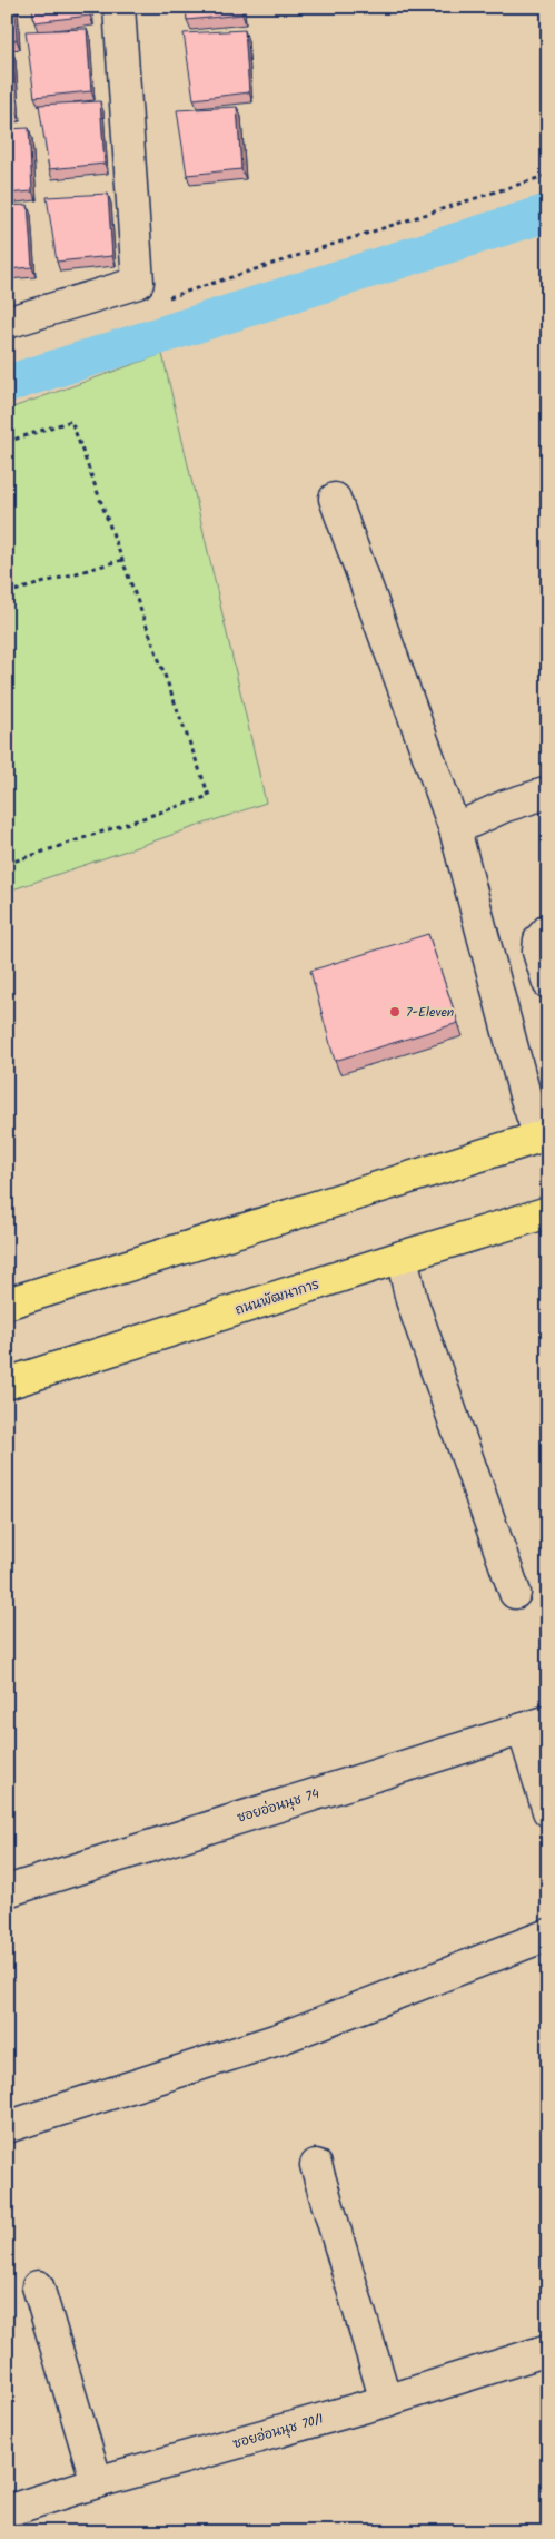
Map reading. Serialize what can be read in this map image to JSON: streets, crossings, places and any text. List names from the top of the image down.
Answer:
{
  "streets": {
    "main road": ["ถนนพัฒนาการ"],
    "street": ["ซอยอ่อนนุช 74", "ซอยอ่อนนุช 70/1"]
  },
  "places": ["7-Eleven"]
}
